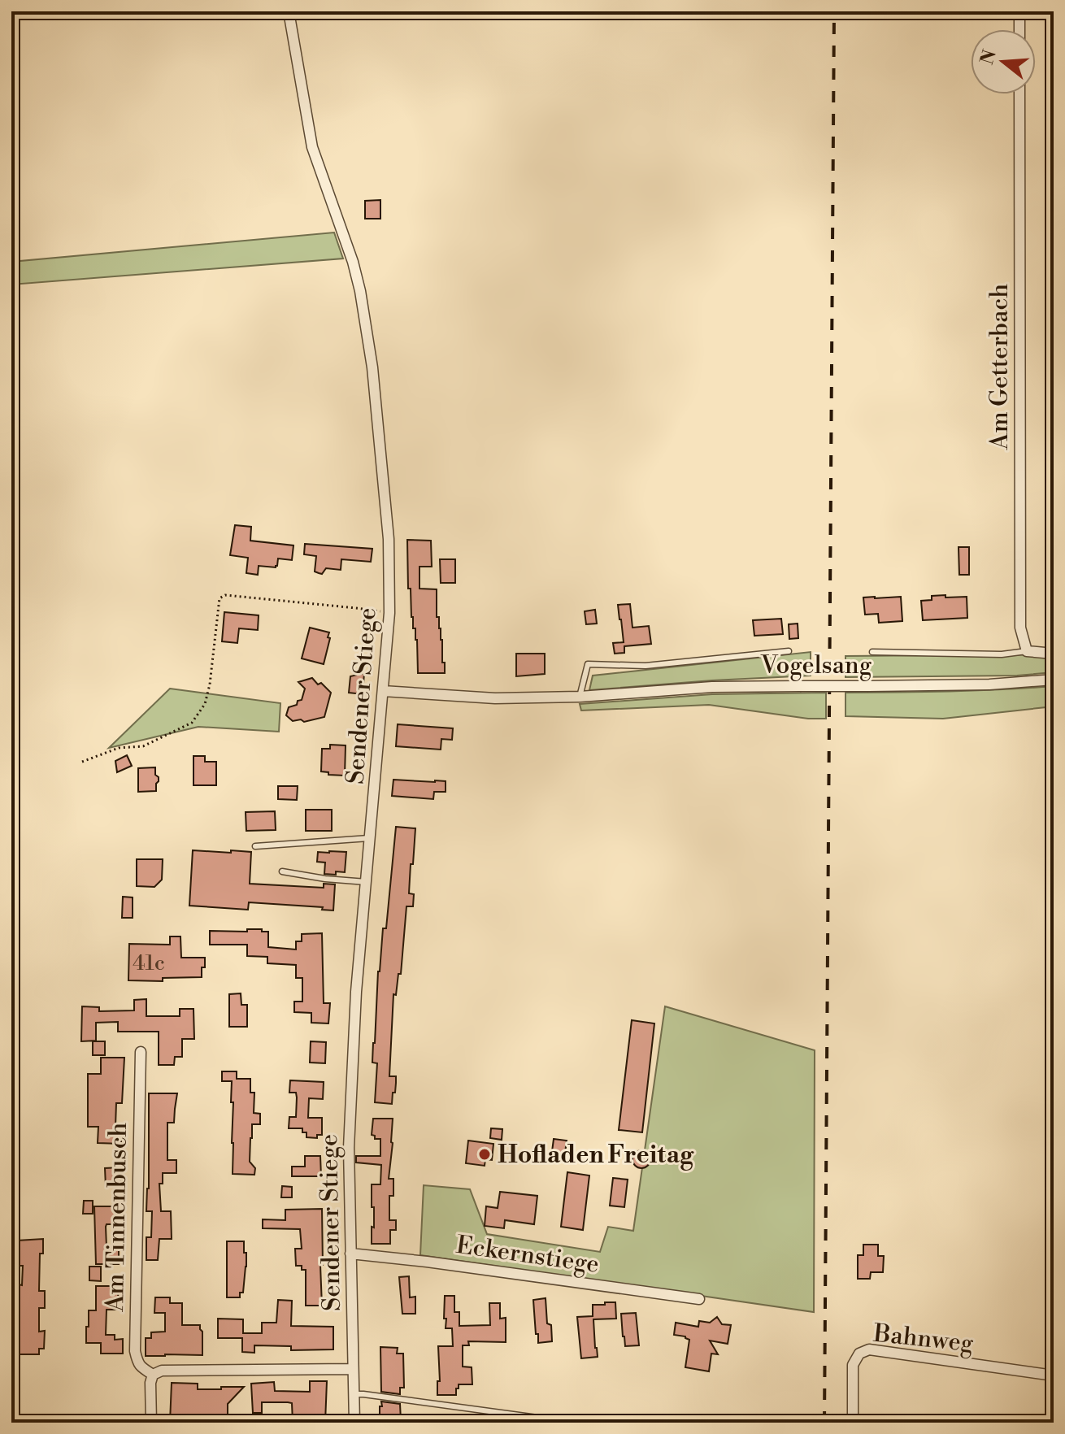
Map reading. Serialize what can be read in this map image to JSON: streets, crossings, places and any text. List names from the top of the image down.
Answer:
{
  "streets": {
    "street": [
      "Am Getterbach",
      "Vogelsang",
      "Sendener Stiege",
      "Am Tinnenbusch",
      "Eckernstiege",
      "Bahnweg"
    ]
  },
  "crossings": [
    ["Vogelsang", "Sendener Stiege"],
    ["Sendener Stiege", "Eckernstiege"]
  ],
  "places": ["Hofladen Freitag"],
  "house_numbers": ["41c"],
  "north": "left"
}
